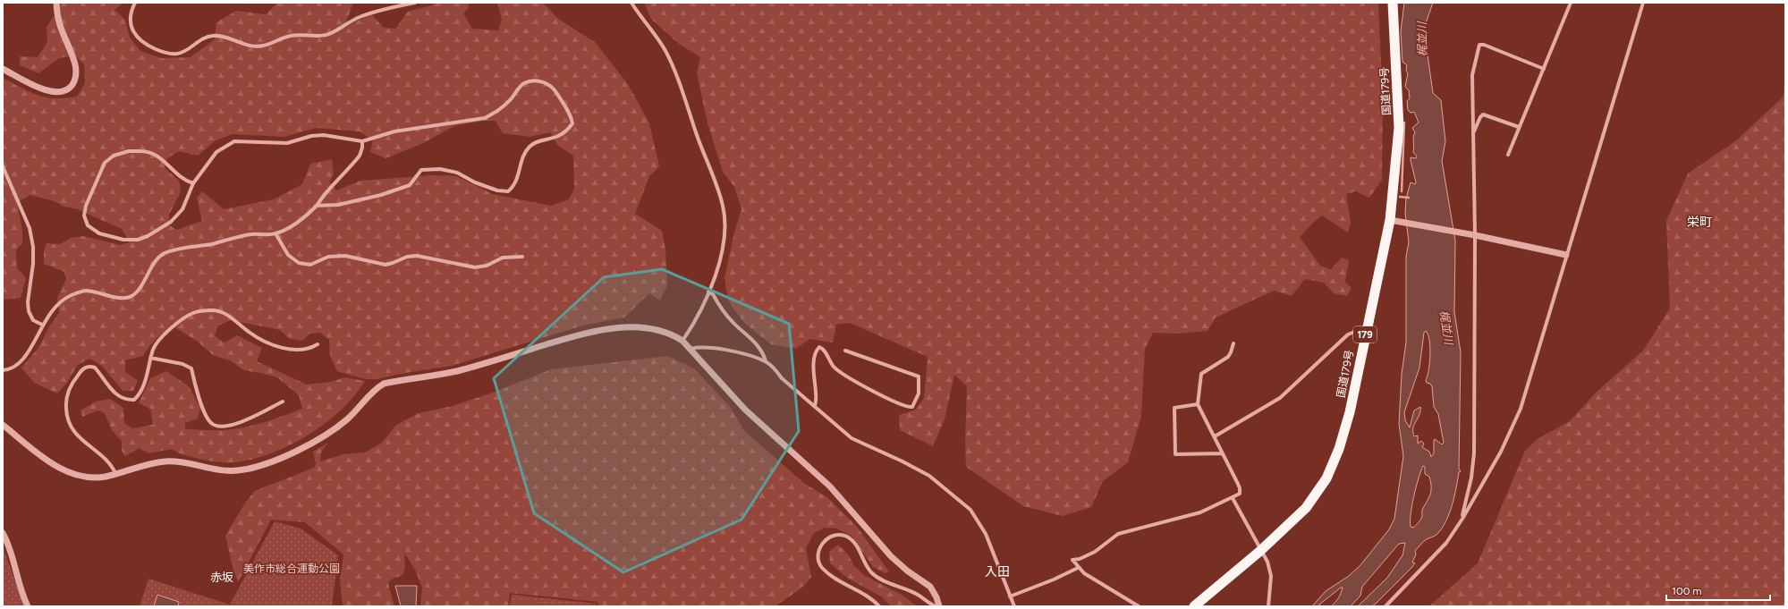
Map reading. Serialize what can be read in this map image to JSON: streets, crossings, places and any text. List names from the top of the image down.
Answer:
{
  "streets": {
    "highway": ["国道179号", "179"]
  },
  "districts": ["栄町", "入田", "赤坂"],
  "water": ["梶並川"],
  "parks": ["美作市総合運動公園"],
  "scale_bar": "100 m"
}
